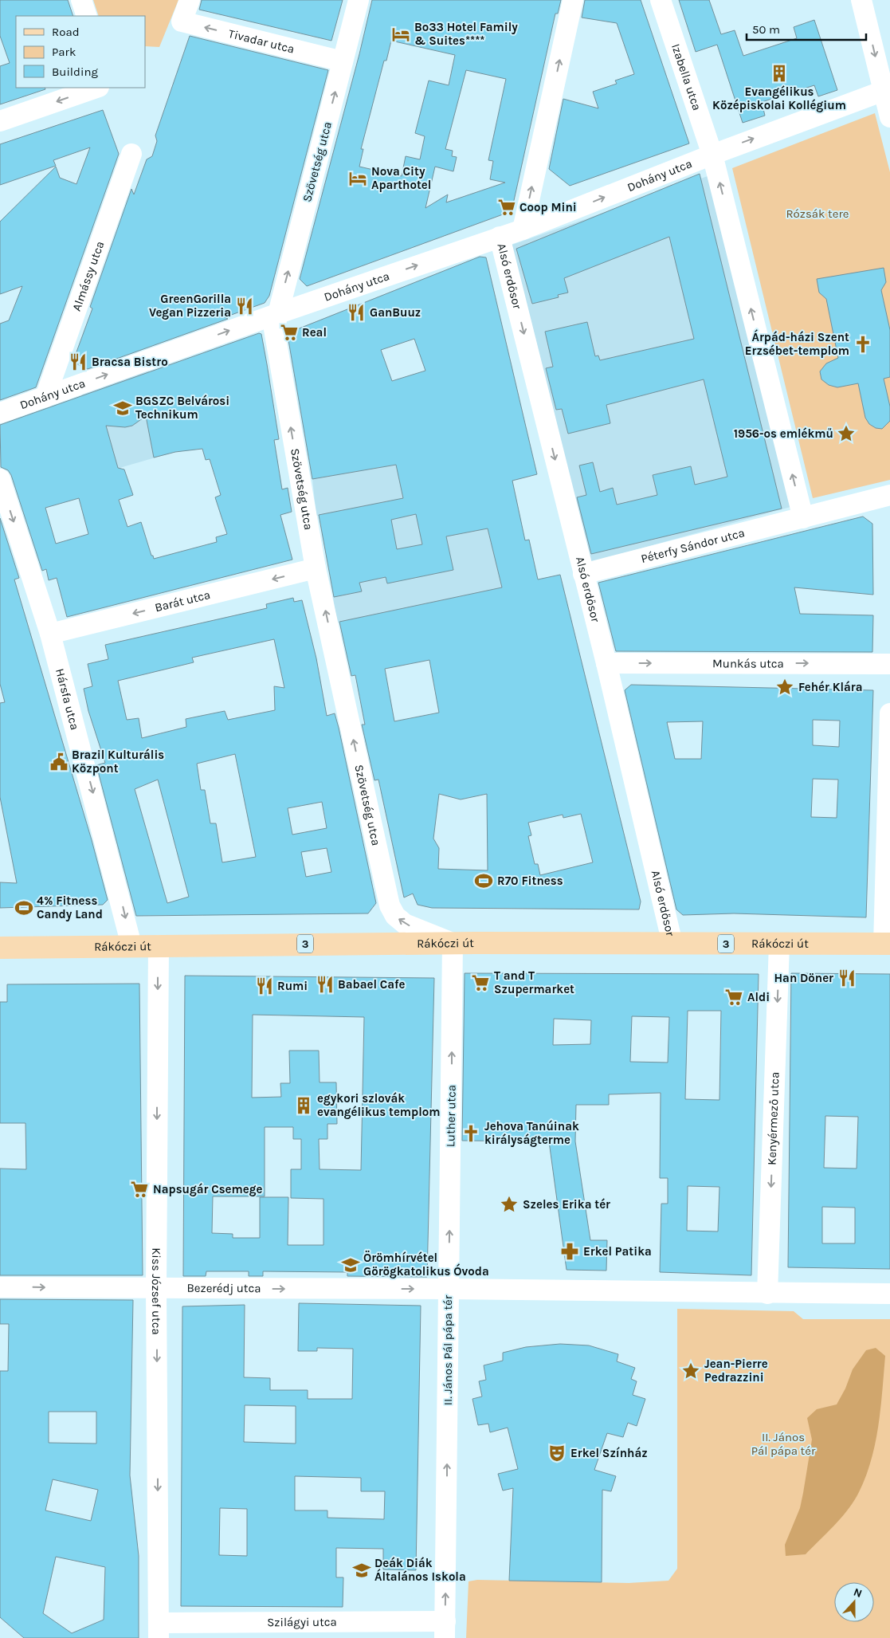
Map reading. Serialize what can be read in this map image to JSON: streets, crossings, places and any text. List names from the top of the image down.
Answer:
{
  "streets": {
    "main road": ["Rákóczi út", "3"],
    "street": [
      "Tivadar utca",
      "Izabella utca",
      "Szövetség utca",
      "Dohány utca",
      "Almássy utca",
      "Alsó erdősor",
      "Péterfy Sándor utca",
      "Barát utca",
      "Munkás utca",
      "Hársfa utca",
      "Luther utca",
      "Kenyérmező utca",
      "Bezerédj utca",
      "Kiss József utca",
      "II. János Pál pápa tér",
      "Szilágyi utca"
    ]
  },
  "crossings": [
    ["Tivadar utca", "Szövetség utca"],
    ["Izabella utca", "Dohány utca"],
    ["Szövetség utca", "Dohány utca"],
    ["Szövetség utca", "Barát utca"],
    ["Szövetség utca", "Rákóczi út"],
    ["Szövetség utca", "Luther utca"],
    ["Dohány utca", "Almássy utca"],
    ["Dohány utca", "Alsó erdősor"],
    ["Alsó erdősor", "Péterfy Sándor utca"],
    ["Alsó erdősor", "Munkás utca"],
    ["Alsó erdősor", "Rákóczi út"],
    ["Barát utca", "Hársfa utca"],
    ["Hársfa utca", "Rákóczi út"],
    ["Rákóczi út", "Luther utca"],
    ["Rákóczi út", "Kenyérmező utca"],
    ["Rákóczi út", "Kiss József utca"],
    ["Luther utca", "Bezerédj utca"],
    ["Luther utca", "II. János Pál pápa tér"],
    ["Kenyérmező utca", "II. János Pál pápa tér"],
    ["Bezerédj utca", "Kiss József utca"],
    ["Bezerédj utca", "II. János Pál pápa tér"],
    ["Kiss József utca", "Szilágyi utca"],
    ["II. János Pál pápa tér", "Szilágyi utca"]
  ],
  "one_way": [
    "Tivadar utca",
    "Szövetség utca",
    "Dohány utca",
    "Alsó erdősor",
    "Barát utca",
    "Hársfa utca",
    "Luther utca",
    "Kenyérmező utca",
    "Bezerédj utca",
    "Kiss József utca",
    "II. János Pál pápa tér"
  ],
  "parks": ["Rózsák tere", "II. János Pál pápa tér"],
  "places": {
    "hotel": ["Bo33 Hotel Family & Suites****", "Nova City Aparthotel"],
    "building": ["Evangélikus Középiskolai Kollégium", "egykori szlovák evangélikus templom"],
    "supermarket": [
      "Coop Mini",
      "Real",
      "T and T Szupermarket",
      "Aldi",
      "Napsugár Csemege"
    ],
    "restaurant": [
      "GreenGorilla Vegan Pizzeria",
      "GanBuuz",
      "Bracsa Bistro",
      "Han Döner",
      "Babael Cafe",
      "Rumi"
    ],
    "church": ["Árpád-házi Szent Erzsébet-templom", "Jehova Tanúinak királyságterme"],
    "school or university": ["BGSZC Belvárosi Technikum", "Örömhírvétel Görögkatolikus Óvoda", "Deák Diák Általános Iskola"],
    "place": [
      "1956-os emlékmű",
      "Fehér Klára",
      "Szeles Erika tér",
      "Jean-Pierre Pedrazzini"
    ],
    "public building": ["Brazil Kulturális Központ"],
    "sports": ["R70 Fitness", "4% Fitness Candy Land"],
    "pharmacy": ["Erkel Patika"],
    "theatre": ["Erkel Színház"]
  },
  "legend": ["Road", "Park", "Building"],
  "scale_bar": "50 m",
  "north": "top"
}
